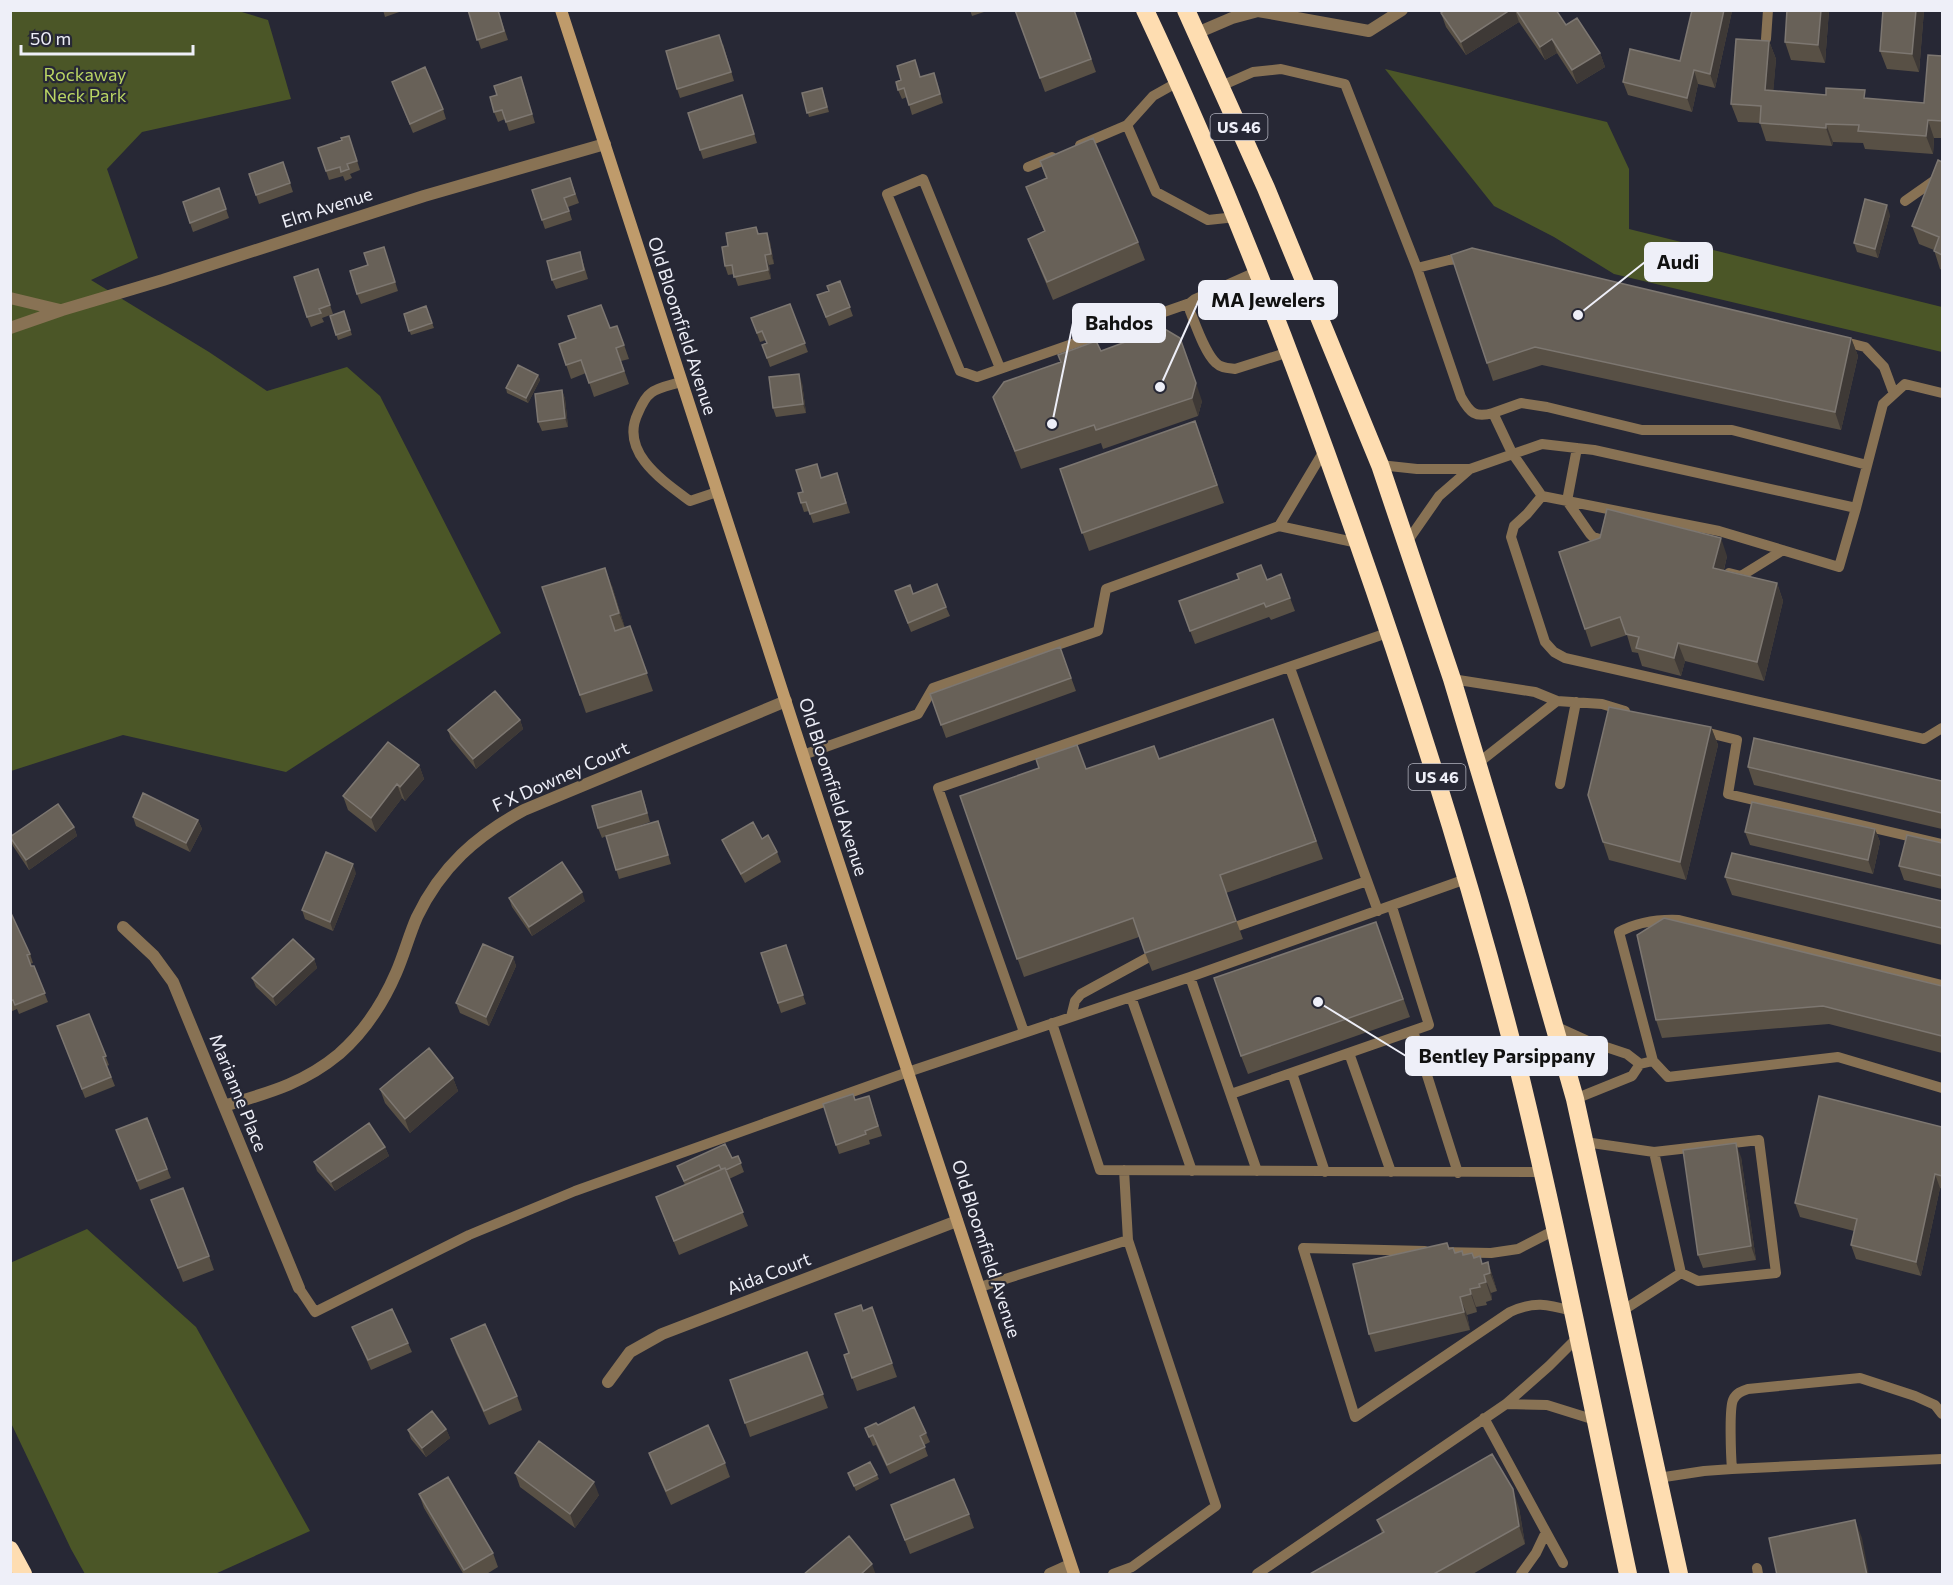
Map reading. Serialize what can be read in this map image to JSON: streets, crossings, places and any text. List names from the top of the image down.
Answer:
{
  "streets": {
    "highway": ["US 46"],
    "street": [
      "Elm Avenue",
      "Old Bloomfield Avenue",
      "F X Downey Court",
      "Marianne Place",
      "Aida Court"
    ]
  },
  "crossings": [
    ["Elm Avenue", "Old Bloomfield Avenue"],
    ["Old Bloomfield Avenue", "F X Downey Court"],
    ["Old Bloomfield Avenue", "Aida Court"],
    ["F X Downey Court", "Marianne Place"]
  ],
  "parks": ["Rockaway Neck Park"],
  "places": [
    "Audi",
    "MA Jewelers",
    "Bahdos",
    "Bentley Parsippany"
  ],
  "scale_bar": "50 m"
}
